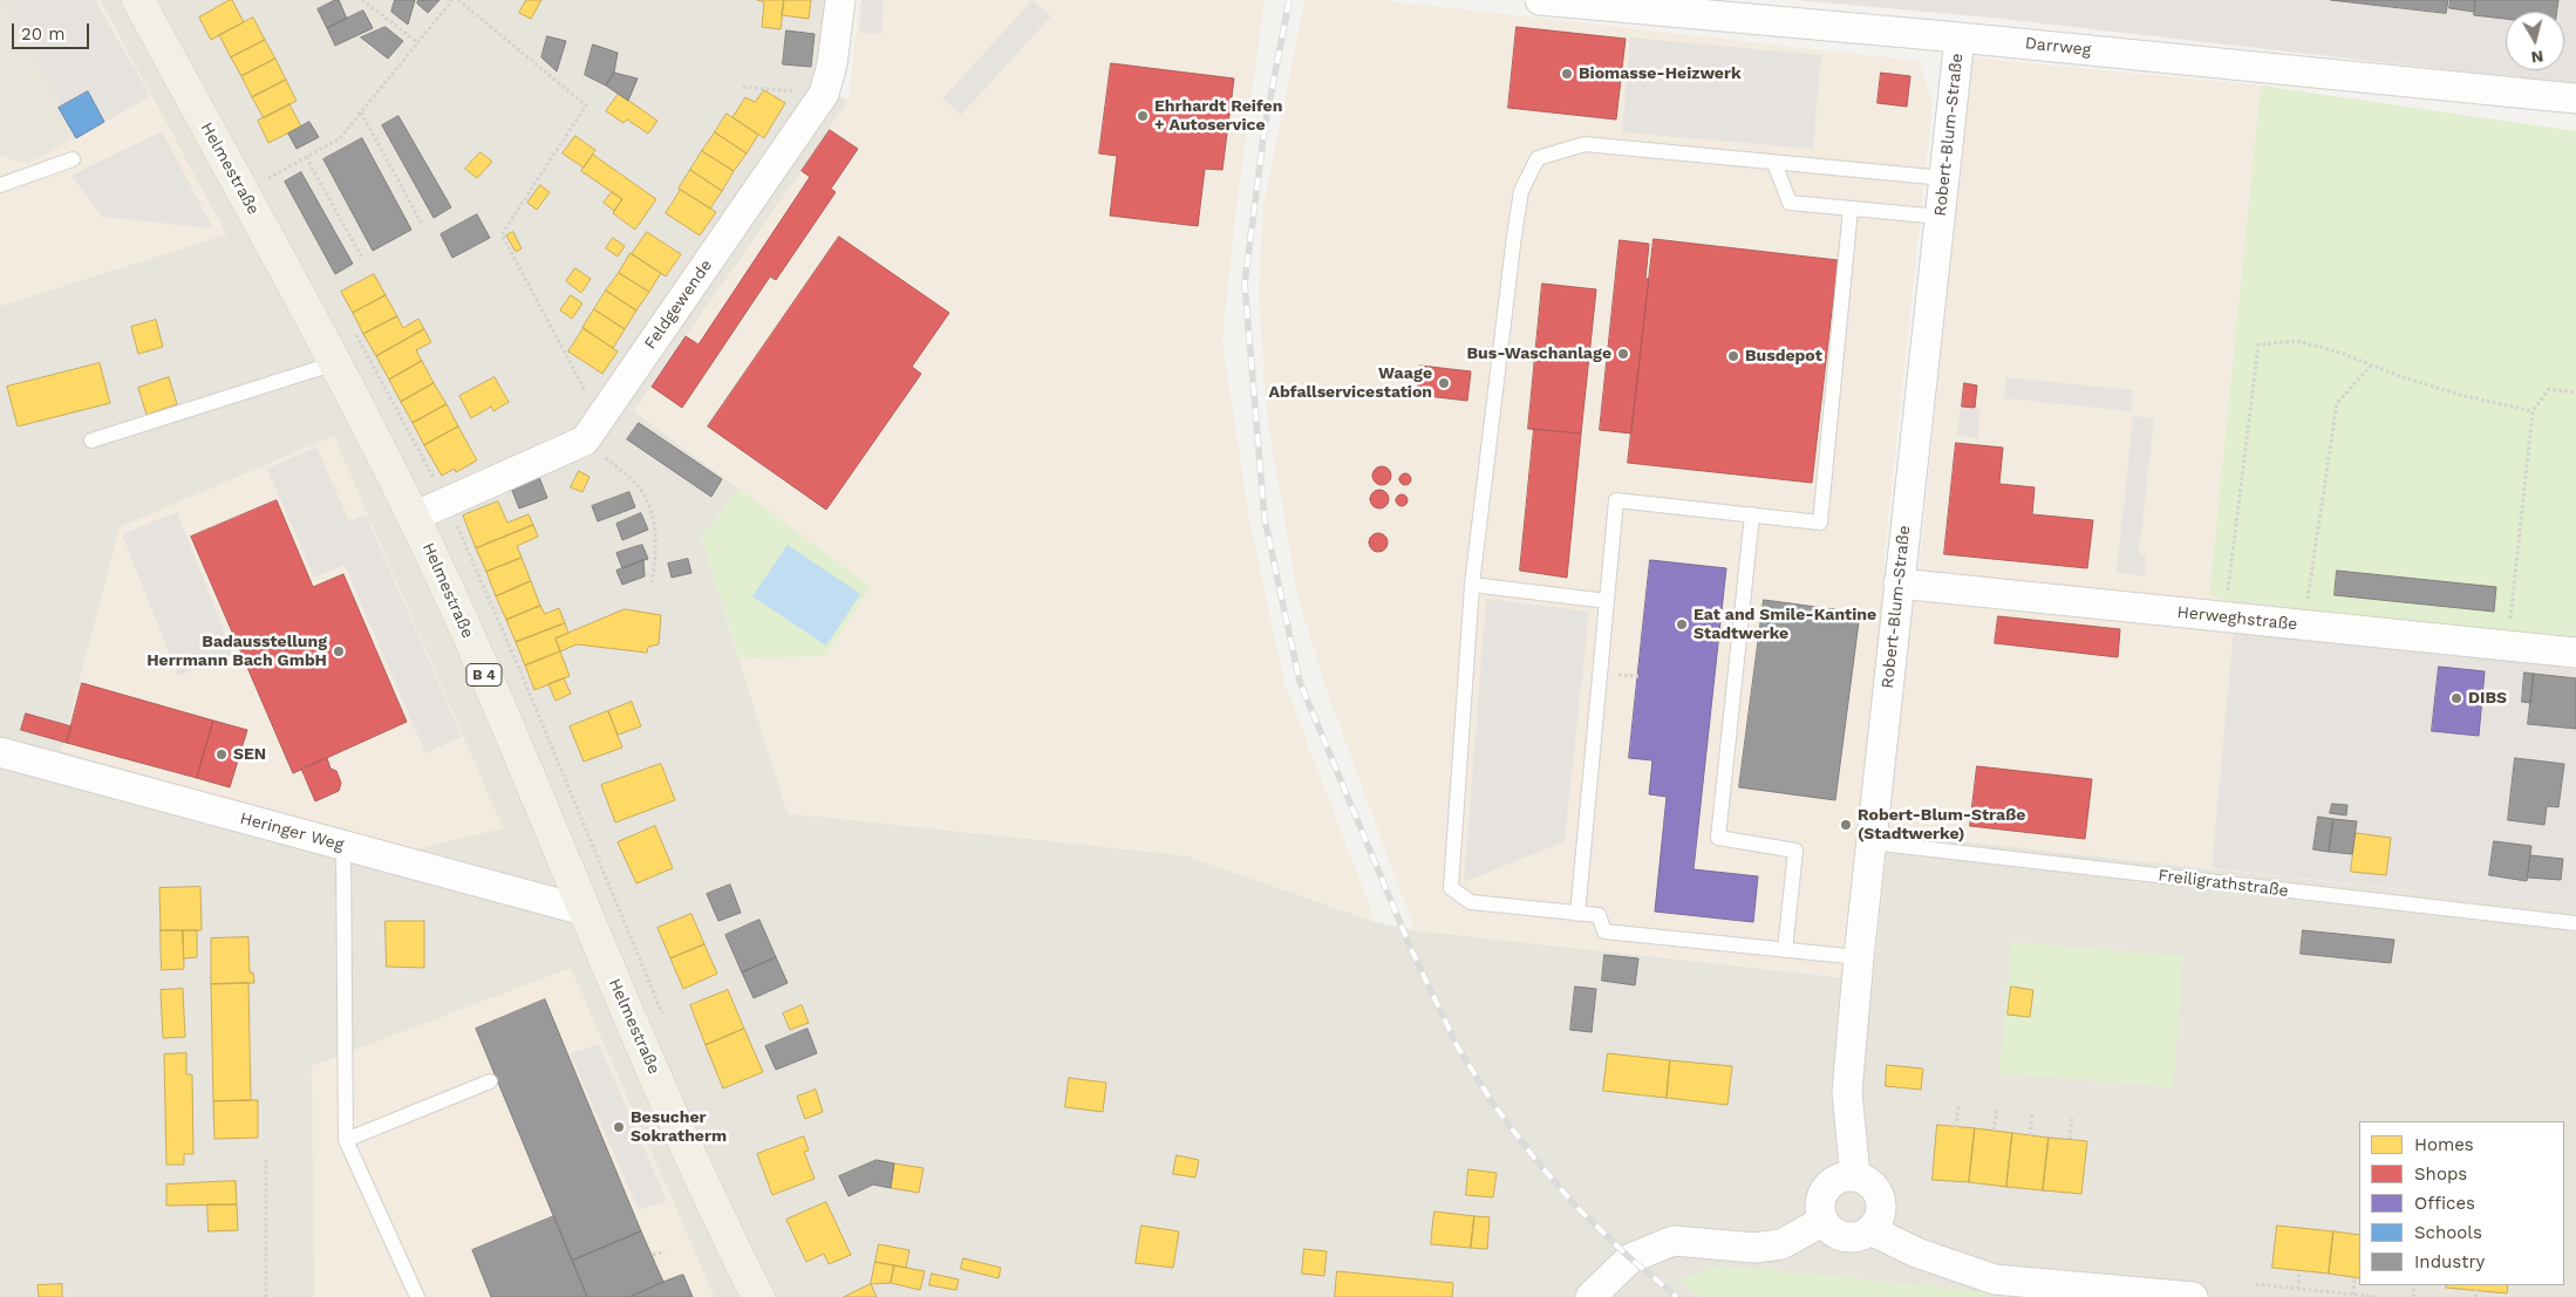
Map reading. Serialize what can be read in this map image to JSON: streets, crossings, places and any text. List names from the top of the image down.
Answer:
{
  "streets": {
    "main road": ["Helmestraße", "B 4"],
    "street": [
      "Darrweg",
      "Robert-Blum-Straße",
      "Feldgewende",
      "Herweghstraße",
      "Heringer Weg"
    ],
    "lane": ["Freiligrathstraße"]
  },
  "crossings": [
    ["Darrweg", "Robert-Blum-Straße"],
    ["Robert-Blum-Straße", "Herweghstraße"],
    ["Robert-Blum-Straße", "Freiligrathstraße"],
    ["Helmestraße", "Heringer Weg"]
  ],
  "places": [
    "Biomasse-Heizwerk",
    "Ehrhardt Reifen + Autoservice",
    "Bus-Waschanlage",
    "Busdepot",
    "Waage Abfallservicestation",
    "Eat and Smile-Kantine Stadtwerke",
    "Badausstellung Herrmann Bach GmbH",
    "DIBS",
    "SEN",
    "Robert-Blum-Straße (Stadtwerke)",
    "Besucher Sokratherm"
  ],
  "legend": [
    "Homes",
    "Shops",
    "Offices",
    "Schools",
    "Industry"
  ],
  "scale_bar": "20 m",
  "north": "bottom"
}
